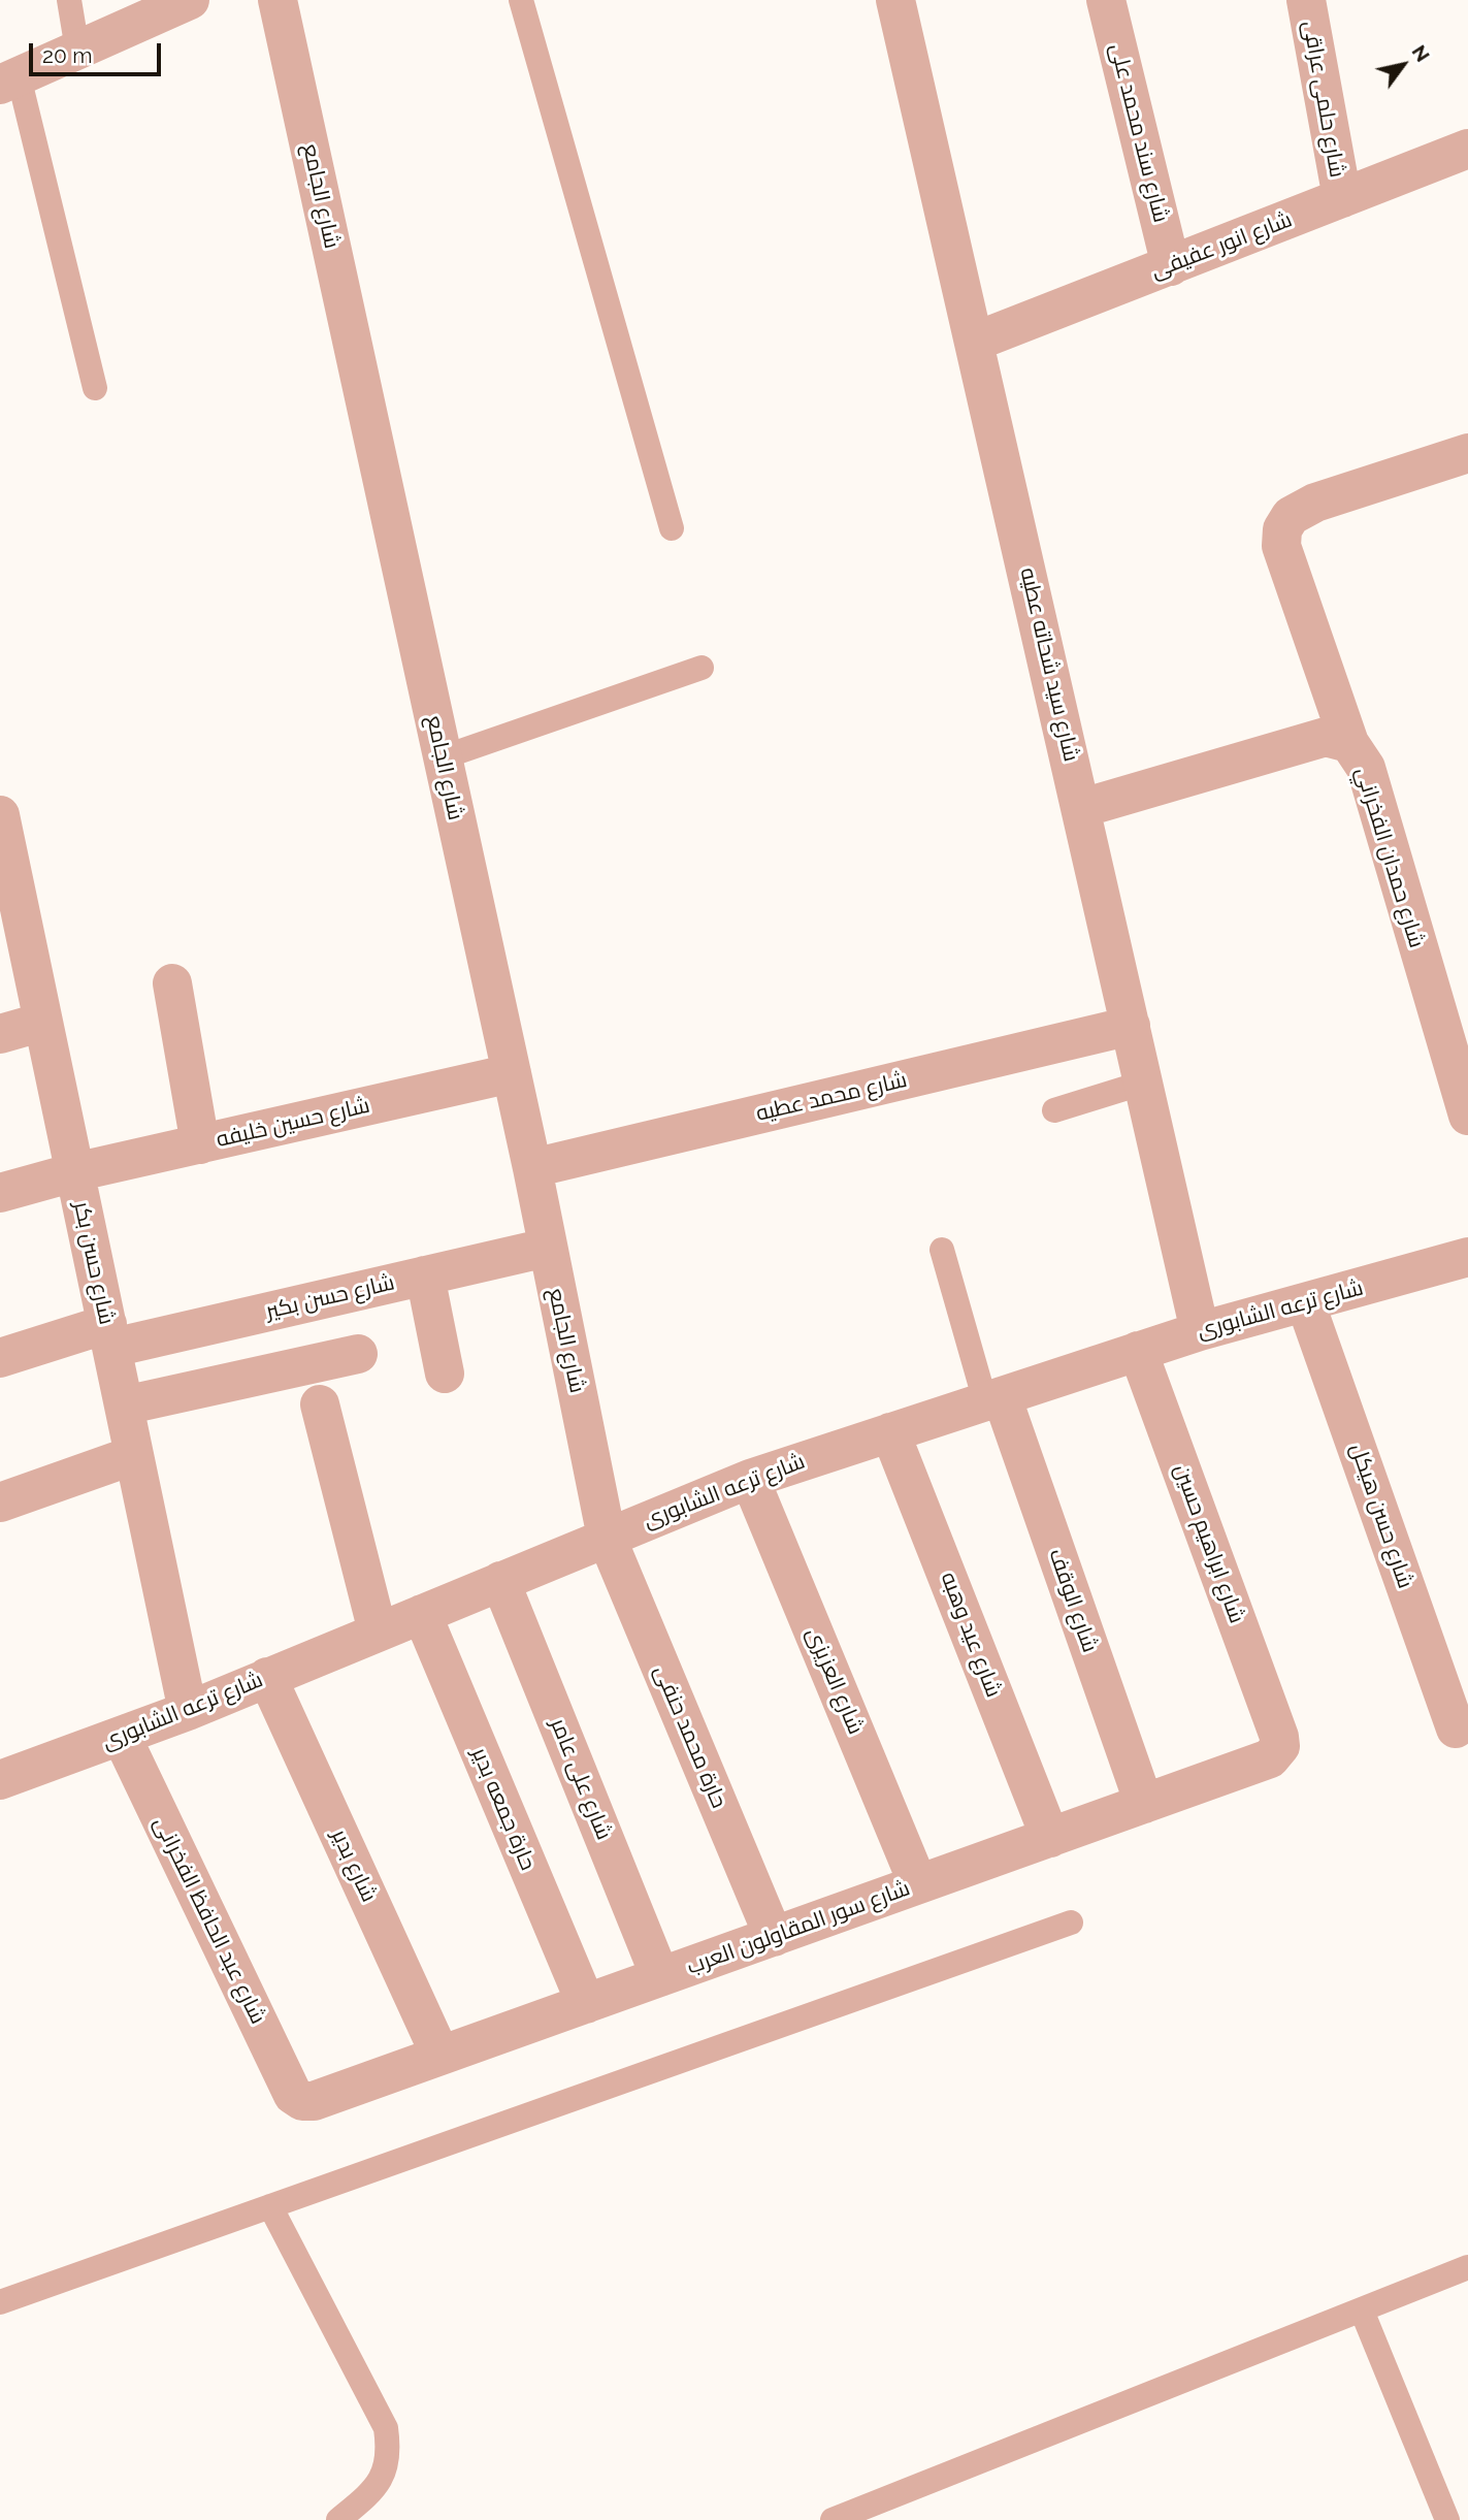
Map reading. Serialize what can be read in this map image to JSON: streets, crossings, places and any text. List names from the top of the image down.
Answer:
{
  "streets": {
    "street": [
      "شارع حلمى عراقى",
      "شارع سند محمد على",
      "شارع الجامع",
      "شارع انور عفيفى",
      "شارع سيد شحاته عطيه",
      "شارع حمدان الفخراني",
      "شارع محمد عطيه",
      "شارع حسين خليفه",
      "شارع حسن بكر",
      "شارع حسن بكير",
      "شارع ترعه الشابورى",
      "شارع حسن هيكل",
      "شارع ابراهيم حسين",
      "شارع الوقف",
      "شارع عيد وهبه",
      "شارع العزيزى",
      "حارة محمد حنفى",
      "شارع على عامر",
      "حارة جمعه بدير",
      "شارع بدير",
      "شارع عبد الحافظ الفخرانى",
      "شارع سور المقاولون العرب"
    ]
  },
  "crossings": [
    ["شارع حلمى عراقى", "شارع انور عفيفى"],
    ["شارع سند محمد على", "شارع انور عفيفى"],
    ["شارع الجامع", "شارع محمد عطيه"],
    ["شارع الجامع", "شارع حسين خليفه"],
    ["شارع الجامع", "شارع حسن بكير"],
    ["شارع الجامع", "شارع ترعه الشابورى"],
    ["شارع الجامع", "حارة محمد حنفى"],
    ["شارع انور عفيفى", "شارع سيد شحاته عطيه"],
    ["شارع سيد شحاته عطيه", "شارع حمدان الفخراني"],
    ["شارع سيد شحاته عطيه", "شارع محمد عطيه"],
    ["شارع سيد شحاته عطيه", "شارع ترعه الشابورى"],
    ["شارع حسين خليفه", "شارع حسن بكر"],
    ["شارع حسن بكر", "شارع حسن بكير"],
    ["شارع حسن بكر", "شارع ترعه الشابورى"],
    ["شارع ترعه الشابورى", "شارع حسن هيكل"],
    ["شارع ترعه الشابورى", "شارع ابراهيم حسين"],
    ["شارع ترعه الشابورى", "شارع الوقف"],
    ["شارع ترعه الشابورى", "شارع عيد وهبه"],
    ["شارع ترعه الشابورى", "شارع العزيزى"],
    ["شارع ترعه الشابورى", "حارة محمد حنفى"],
    ["شارع ترعه الشابورى", "شارع على عامر"],
    ["شارع ترعه الشابورى", "حارة جمعه بدير"],
    ["شارع ترعه الشابورى", "شارع بدير"],
    ["شارع ترعه الشابورى", "شارع عبد الحافظ الفخرانى"],
    ["شارع ابراهيم حسين", "شارع سور المقاولون العرب"],
    ["شارع الوقف", "شارع سور المقاولون العرب"],
    ["شارع عيد وهبه", "شارع سور المقاولون العرب"],
    ["شارع العزيزى", "شارع سور المقاولون العرب"],
    ["حارة محمد حنفى", "شارع سور المقاولون العرب"],
    ["شارع على عامر", "شارع سور المقاولون العرب"],
    ["حارة جمعه بدير", "شارع سور المقاولون العرب"],
    ["شارع بدير", "شارع سور المقاولون العرب"],
    ["شارع عبد الحافظ الفخرانى", "شارع سور المقاولون العرب"]
  ],
  "scale_bar": "20 m",
  "north": "top right"
}
